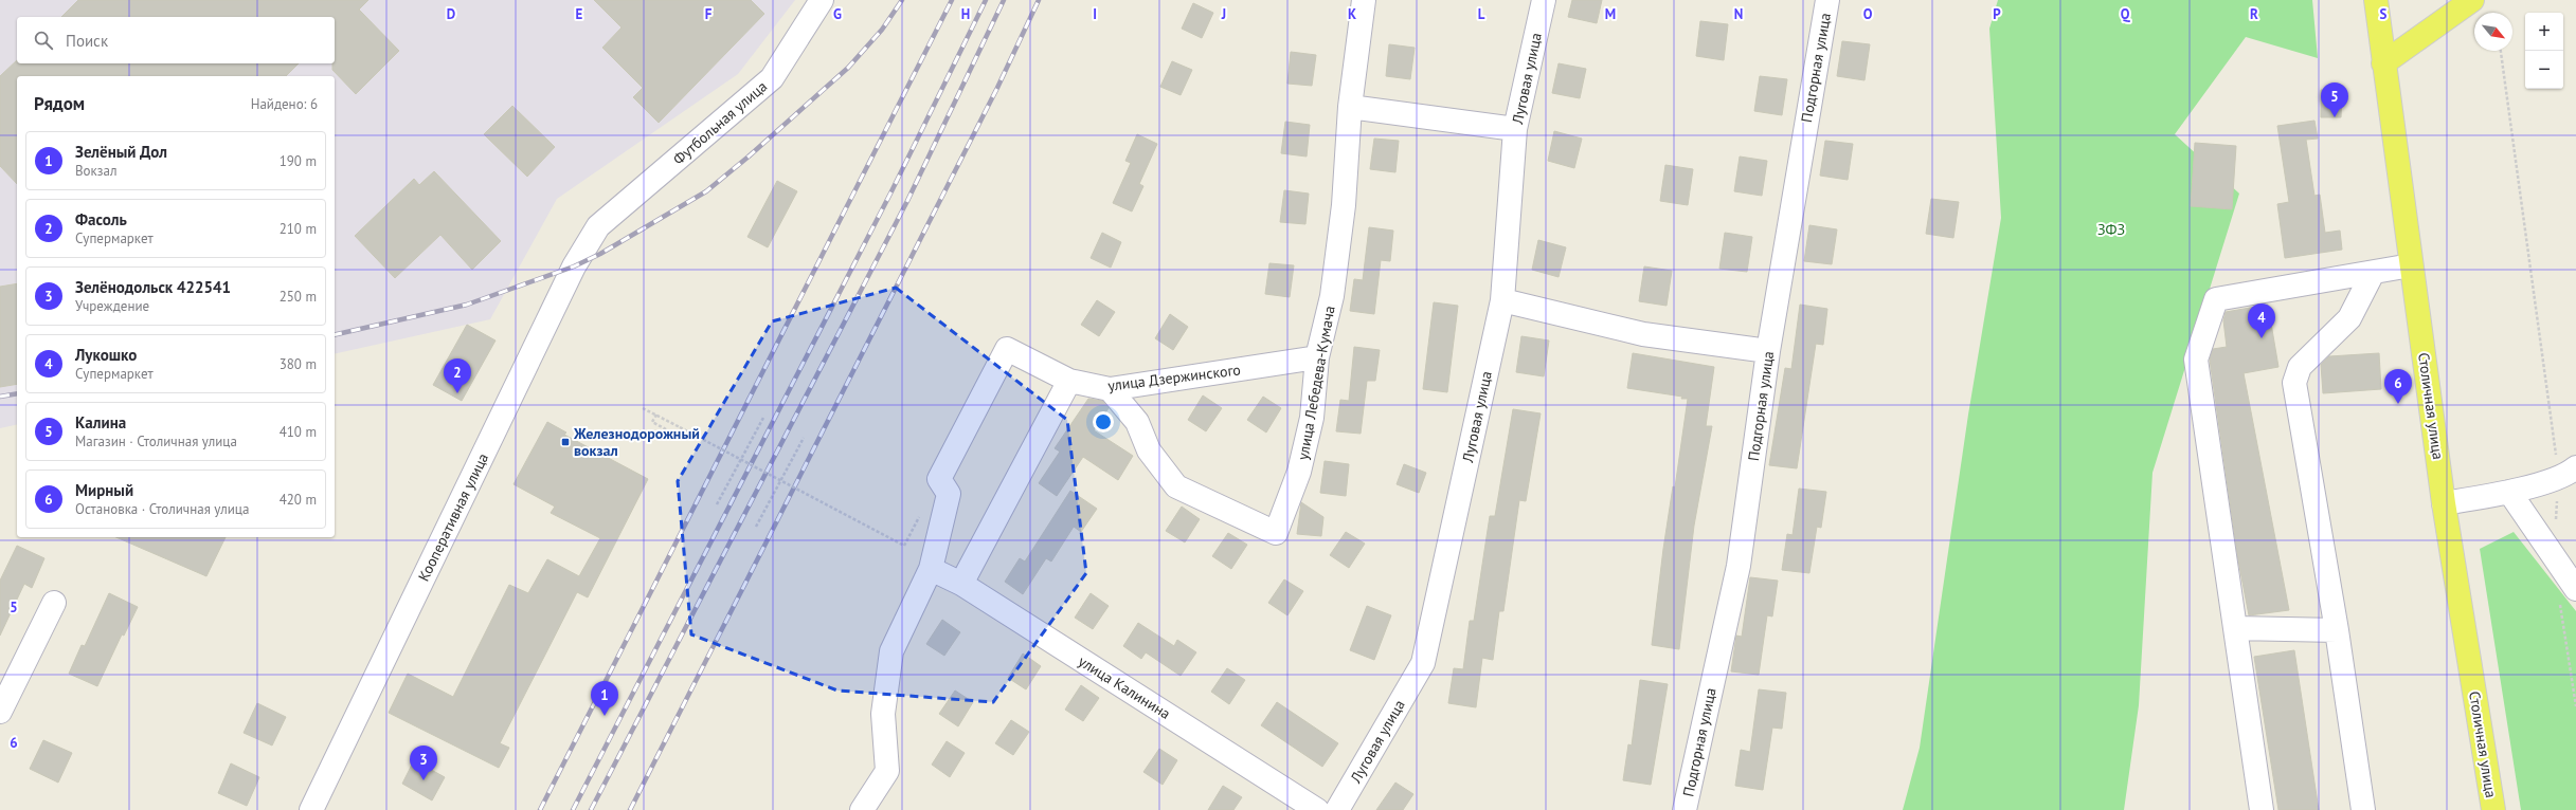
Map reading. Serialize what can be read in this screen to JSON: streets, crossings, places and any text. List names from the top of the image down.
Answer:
{
  "streets": {
    "main road": ["Столичная улица"],
    "street": [
      "Подгорная улица",
      "Луговая улица",
      "Футбольная улица",
      "улица Дзержинского",
      "улица Лебедева-Кумача",
      "Кооперативная улица",
      "улица Калинина"
    ]
  },
  "crossings": [
    ["Футбольная улица", "Кооперативная улица"],
    ["улица Дзержинского", "улица Лебедева-Кумача"],
    ["улица Дзержинского", "улица Калинина"]
  ],
  "parks": ["ЗФЗ"],
  "places": {
    "transit": ["Железнодорожный вокзал"]
  },
  "north": "bottom right",
  "page": {
    "map_buttons": ["+", "−"],
    "search": "Поиск",
    "heading": ["Рядом", "Найдено: 6"],
    "pins": [
      "5",
      "4",
      "2",
      "6",
      "1",
      "3"
    ],
    "list": [
      {
        "mark": "1",
        "name": "Зелёный Дол",
        "note": "Вокзал",
        "value": "190 m"
      },
      {
        "mark": "2",
        "name": "Фасоль",
        "note": "Супермаркет",
        "value": "210 m"
      },
      {
        "mark": "3",
        "name": "Зелёнодольск 422541",
        "note": "Учреждение",
        "value": "250 m"
      },
      {
        "mark": "4",
        "name": "Лукошко",
        "note": "Супермаркет",
        "value": "380 m"
      },
      {
        "mark": "5",
        "name": "Калина",
        "note": "Магазин · Столичная улица",
        "value": "410 m"
      },
      {
        "mark": "6",
        "name": "Мирный",
        "note": "Остановка · Столичная улица",
        "value": "420 m"
      }
    ]
  },
  "grid": {
    "columns": [
      "D",
      "E",
      "F",
      "G",
      "H",
      "I",
      "J",
      "K",
      "L",
      "M",
      "N",
      "O",
      "P",
      "Q",
      "R",
      "S"
    ],
    "rows": ["5", "6"]
  }
}
